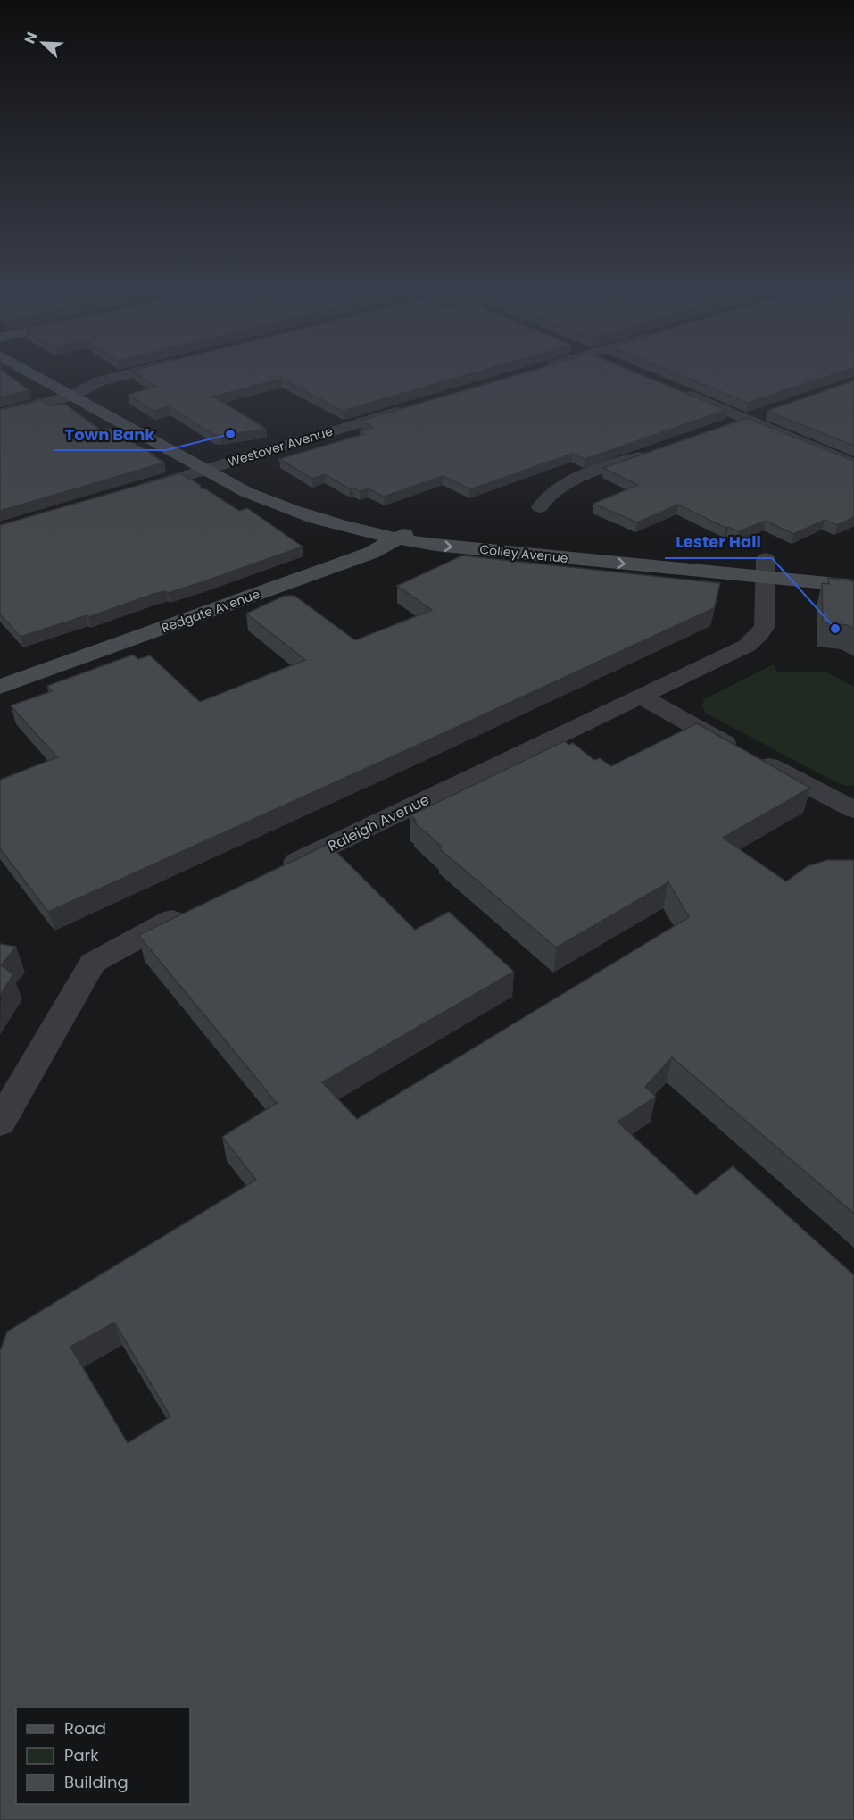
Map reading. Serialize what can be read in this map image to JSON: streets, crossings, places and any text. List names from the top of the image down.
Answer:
{
  "streets": {
    "main road": ["Colley Avenue", "Redgate Avenue"],
    "street": ["Westover Avenue", "Raleigh Avenue"]
  },
  "crossings": [
    ["Westover Avenue", "Colley Avenue"],
    ["Colley Avenue", "Redgate Avenue"],
    ["Colley Avenue", "Raleigh Avenue"]
  ],
  "places": ["Town Bank", "Lester Hall"],
  "legend": ["Road", "Park", "Building"],
  "north": "top left"
}
